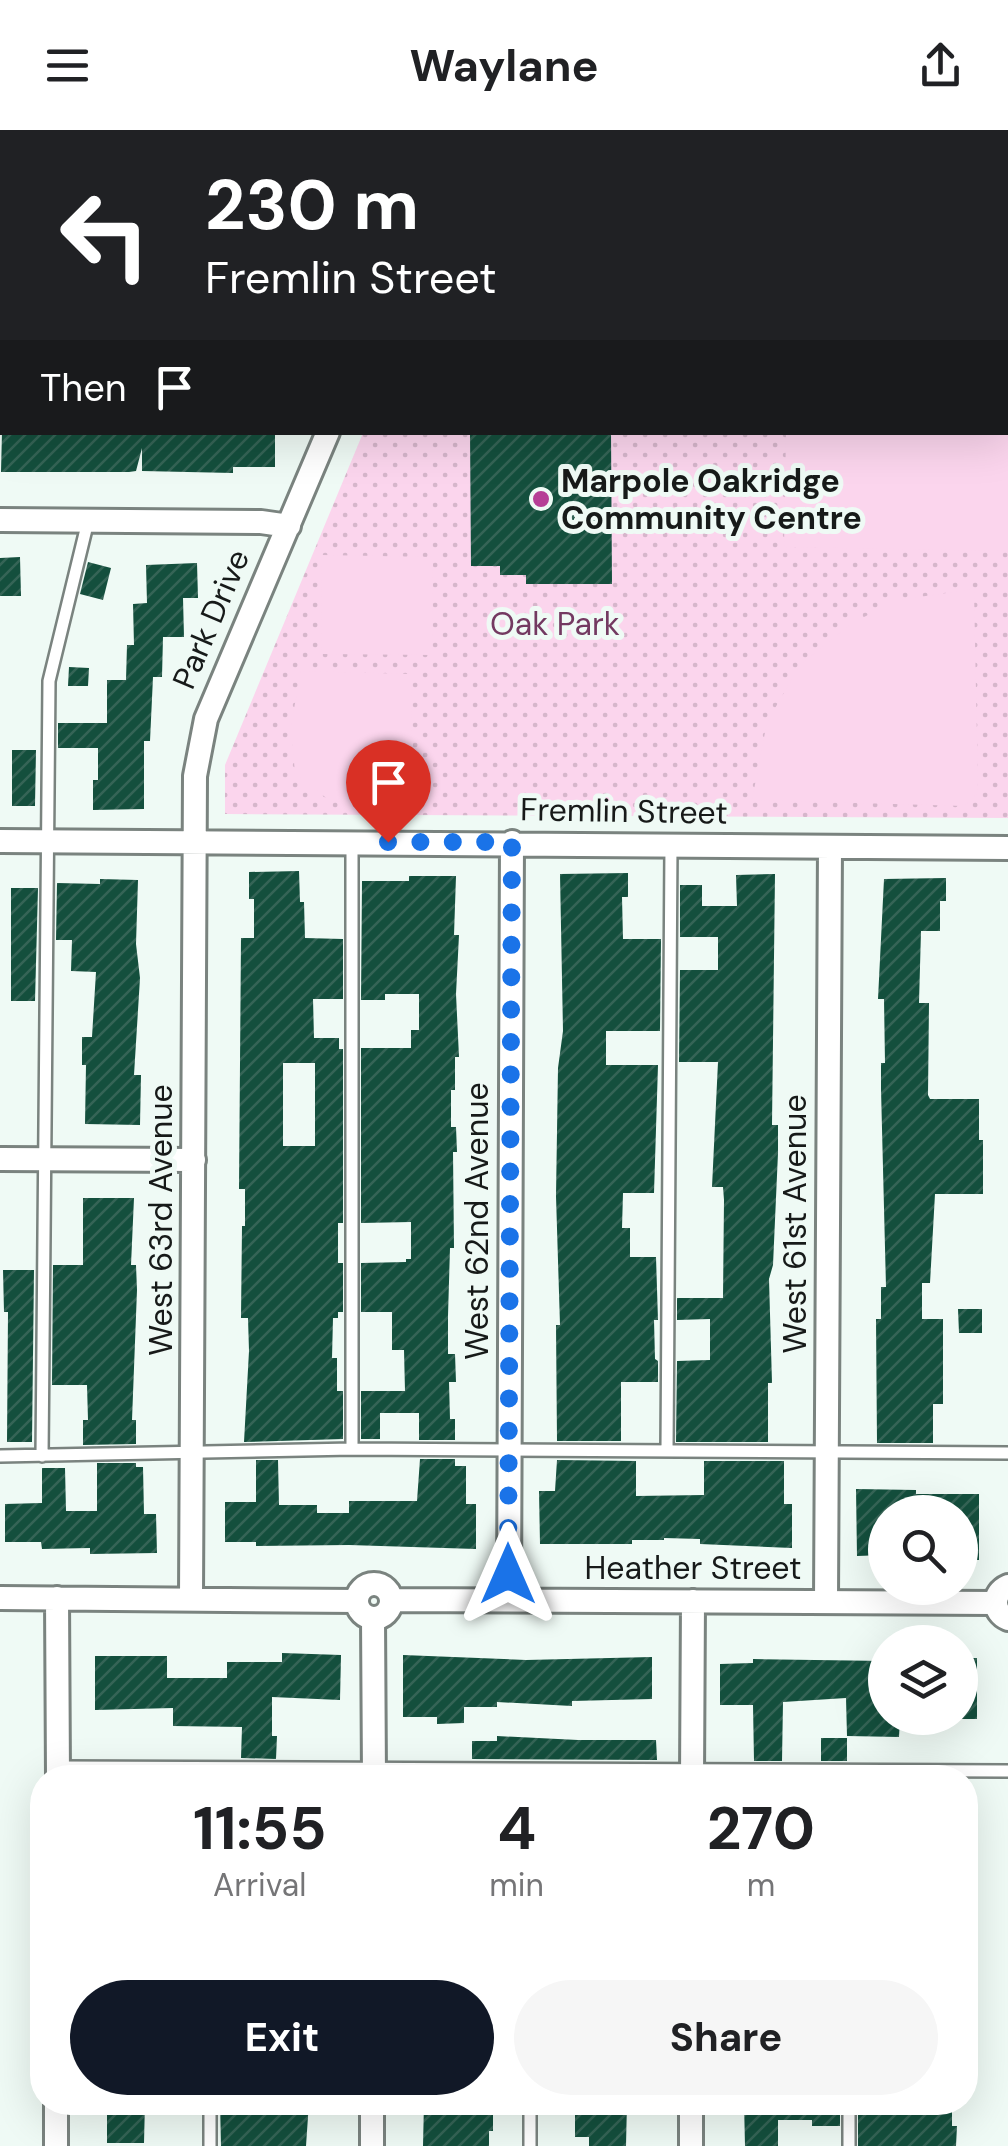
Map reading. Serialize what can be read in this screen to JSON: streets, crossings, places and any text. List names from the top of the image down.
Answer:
{
  "streets": {
    "street": [
      "Park Drive",
      "Fremlin Street",
      "West 63rd Avenue",
      "West 62nd Avenue",
      "West 61st Avenue",
      "Heather Street"
    ]
  },
  "crossings": [
    ["Park Drive", "Fremlin Street"],
    ["Park Drive", "West 63rd Avenue"],
    ["Fremlin Street", "West 63rd Avenue"],
    ["Fremlin Street", "West 62nd Avenue"],
    ["Fremlin Street", "West 61st Avenue"],
    ["West 62nd Avenue", "Heather Street"],
    ["West 61st Avenue", "Heather Street"]
  ],
  "parks": ["Oak Park"],
  "places": ["Marpole Oakridge Community Centre"],
  "page": {
    "header": "Waylane",
    "turn": ["230 m", "Fremlin Street"],
    "then": "Then",
    "eta": [
      "11:55",
      "Arrival",
      "4",
      "min",
      "270",
      "m"
    ],
    "buttons": ["Exit", "Share"]
  }
}
